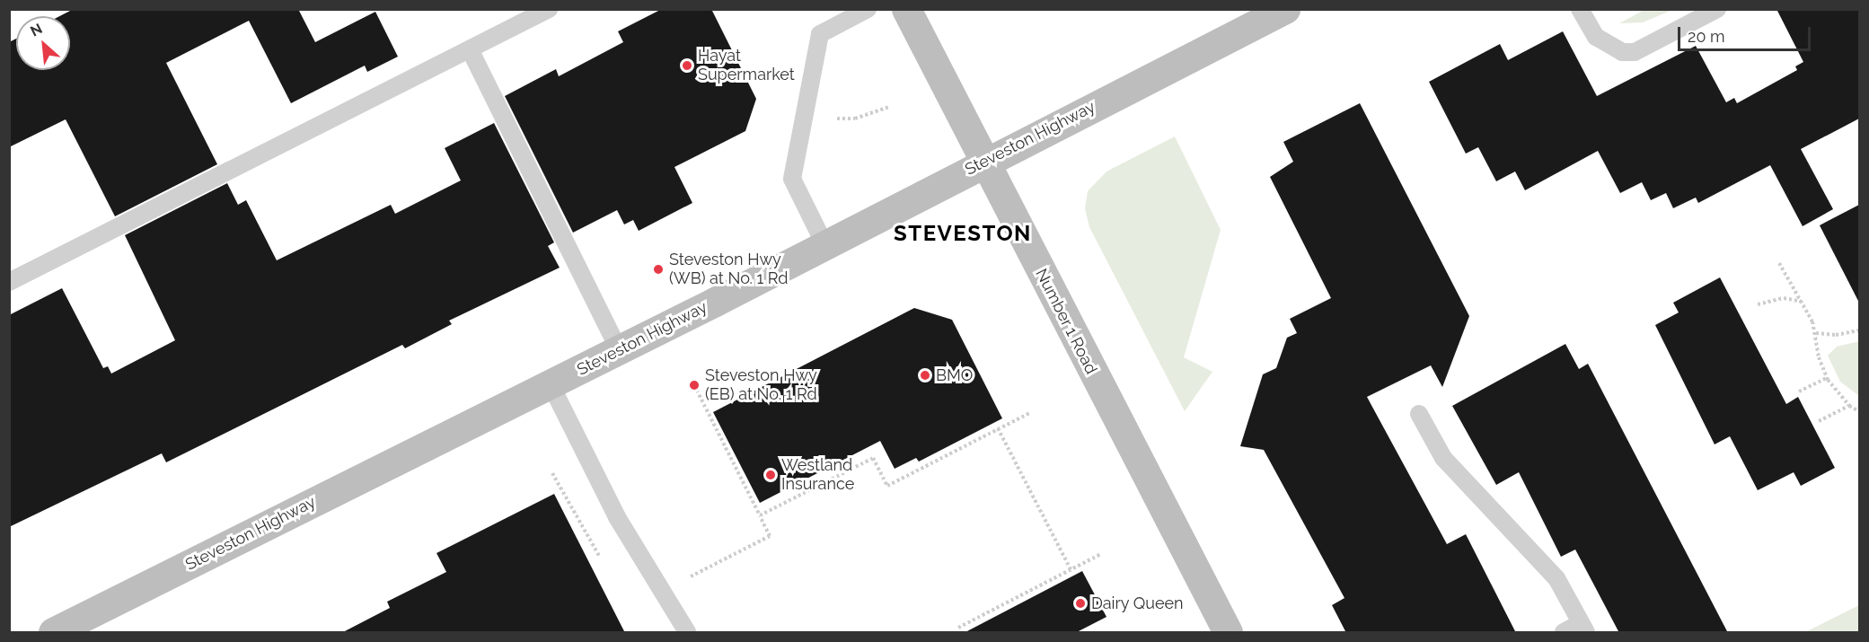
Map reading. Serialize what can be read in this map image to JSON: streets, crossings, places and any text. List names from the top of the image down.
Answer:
{
  "streets": {
    "street": ["Steveston Highway", "Number 1 Road"]
  },
  "crossings": [
    ["Steveston Highway", "Number 1 Road"]
  ],
  "districts": ["STEVESTON"],
  "places": [
    "Hayat Supermarket",
    "Steveston Hwy (WB) at No. 1 Rd",
    "BMO",
    "Steveston Hwy (EB) at No. 1 Rd",
    "Westland Insurance",
    "Dairy Queen"
  ],
  "scale_bar": "20 m",
  "north": "top left"
}
